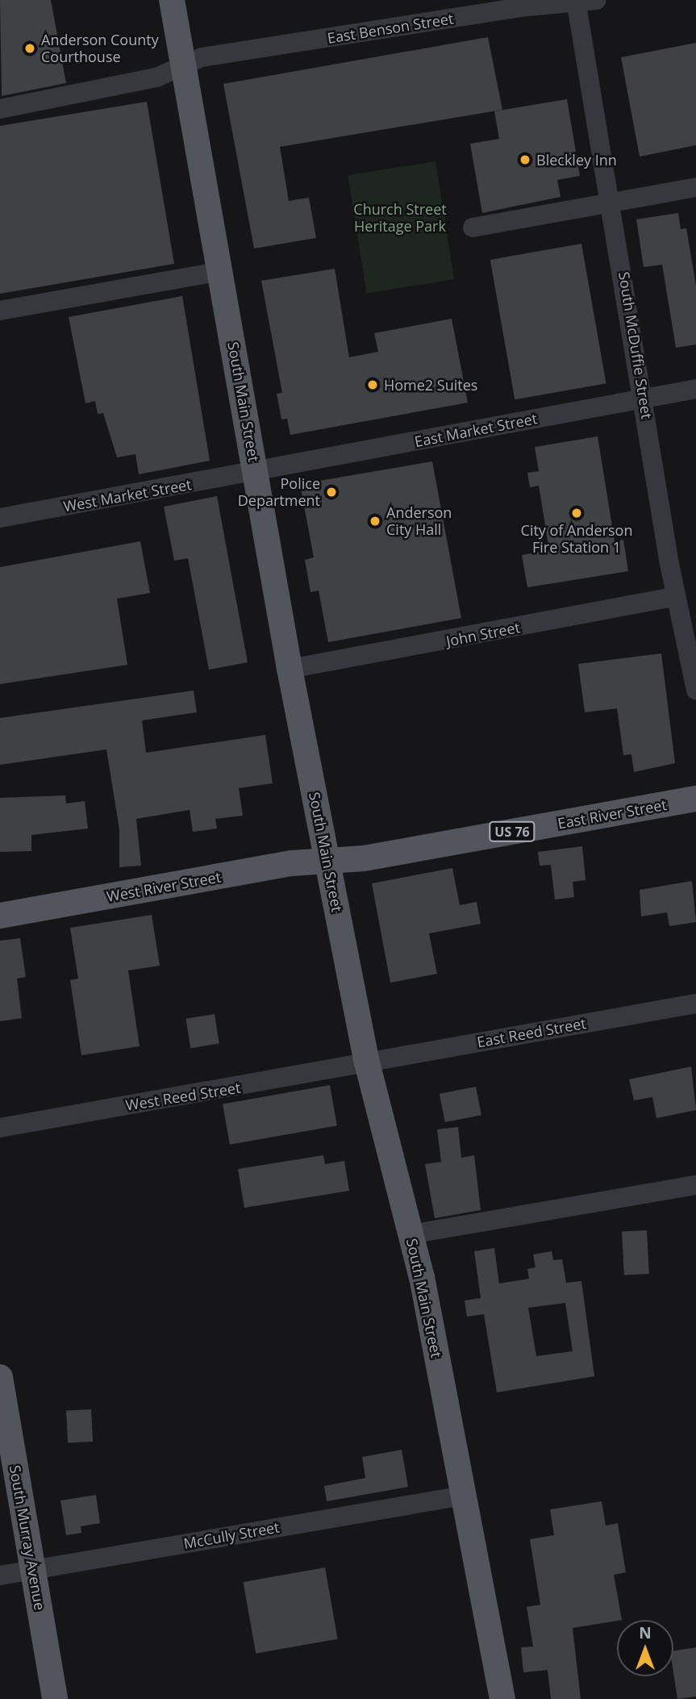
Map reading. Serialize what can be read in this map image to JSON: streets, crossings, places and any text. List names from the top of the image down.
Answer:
{
  "streets": {
    "main road": [
      "South Main Street",
      "East River Street",
      "US 76",
      "West River Street",
      "South Murray Avenue"
    ],
    "street": [
      "East Benson Street",
      "South McDuffie Street",
      "East Market Street",
      "West Market Street",
      "John Street",
      "East Reed Street",
      "West Reed Street",
      "McCully Street"
    ]
  },
  "crossings": [
    ["East Benson Street", "South McDuffie Street"],
    ["East Benson Street", "South Main Street"],
    ["South McDuffie Street", "East Market Street"],
    ["South McDuffie Street", "John Street"],
    ["South Main Street", "East Market Street"],
    ["South Main Street", "West Market Street"],
    ["South Main Street", "John Street"],
    ["South Main Street", "East River Street"],
    ["South Main Street", "West River Street"],
    ["South Main Street", "East Reed Street"],
    ["South Main Street", "West Reed Street"],
    ["South Main Street", "McCully Street"],
    ["East Market Street", "West Market Street"],
    ["East River Street", "West River Street"],
    ["East Reed Street", "West Reed Street"],
    ["McCully Street", "South Murray Avenue"]
  ],
  "parks": ["Church Street Heritage Park"],
  "places": [
    "Anderson County Courthouse",
    "Bleckley Inn",
    "Home2 Suites",
    "Police Department",
    "City of Anderson Fire Station 1",
    "Anderson City Hall"
  ],
  "north": "top"
}
